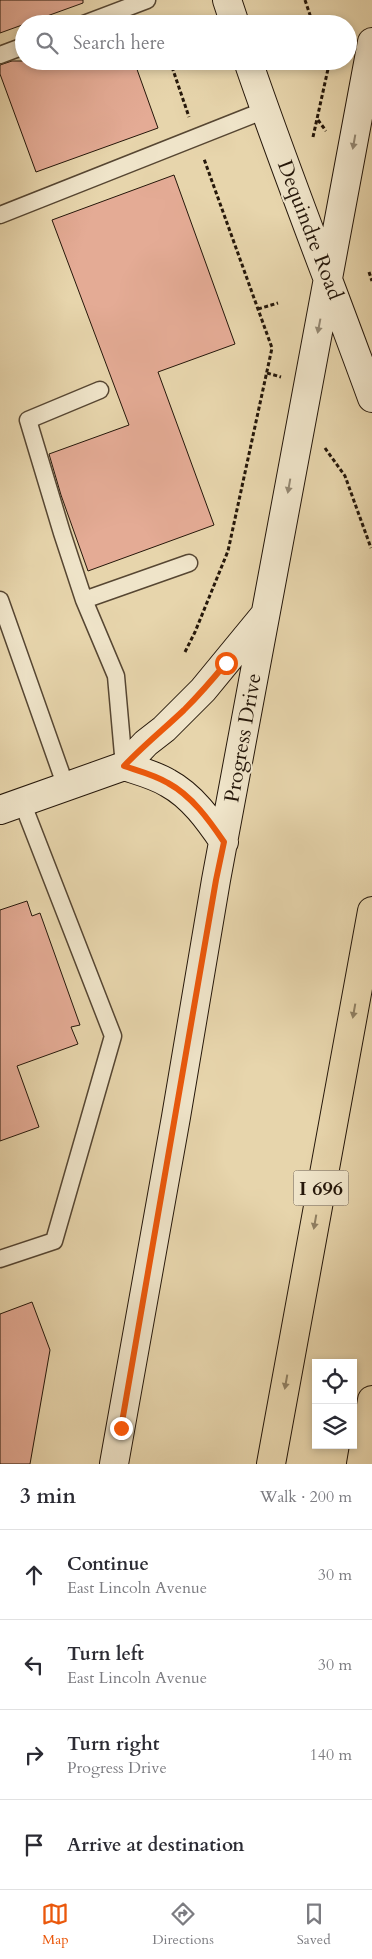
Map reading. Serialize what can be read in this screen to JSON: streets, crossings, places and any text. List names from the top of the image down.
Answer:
{
  "streets": {
    "highway": ["I 696"],
    "main road": ["Dequindre Road", "Progress Drive"]
  },
  "crossings": [
    ["Dequindre Road", "Progress Drive"]
  ],
  "one_way": ["Progress Drive"],
  "page": {
    "search": "Search here",
    "heading": ["3 min", "Walk · 200 m"],
    "list": [
      ["Continue", "East Lincoln Avenue", "30 m"],
      ["Turn left", "East Lincoln Avenue", "30 m"],
      ["Turn right", "Progress Drive", "140 m"],
      "Arrive at destination"
    ],
    "nav": ["Map", "Directions", "Saved"]
  }
}
